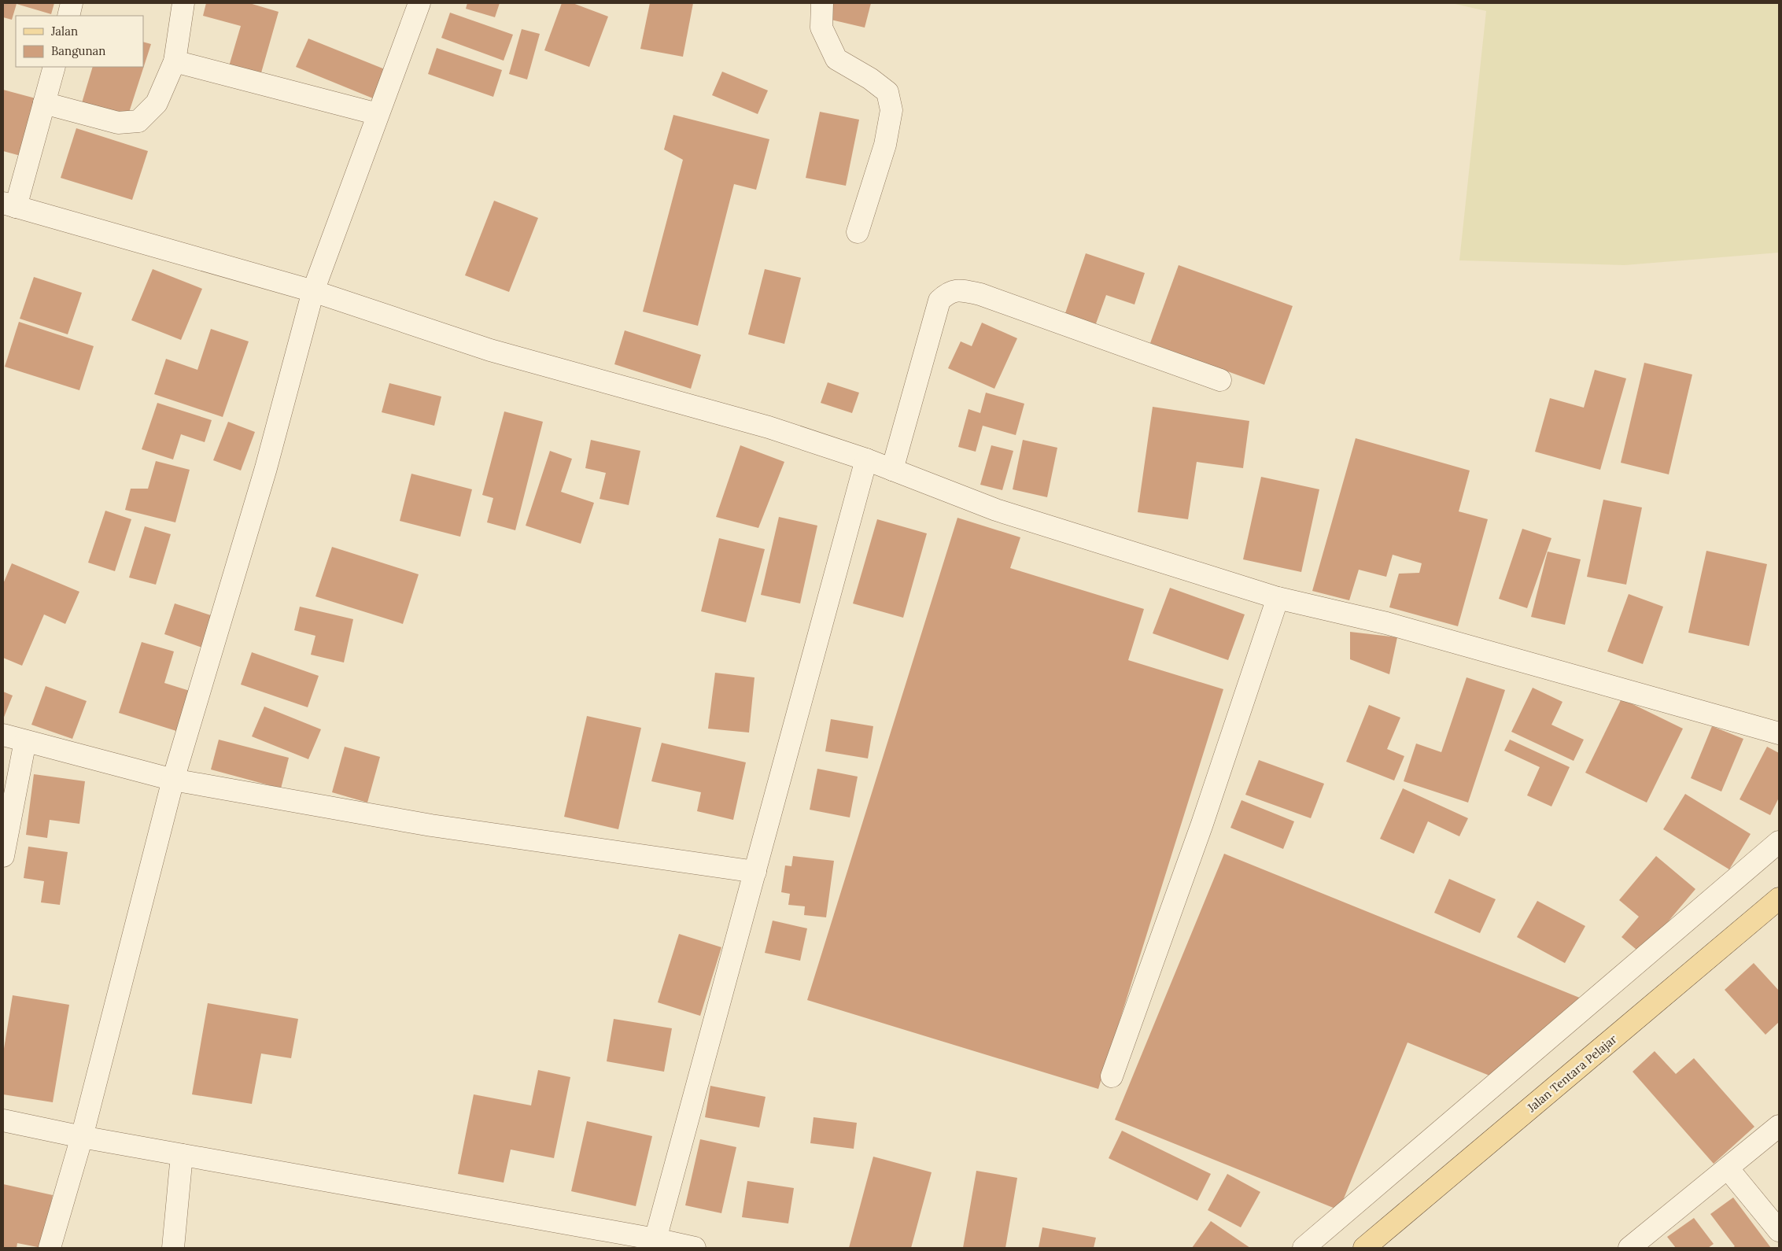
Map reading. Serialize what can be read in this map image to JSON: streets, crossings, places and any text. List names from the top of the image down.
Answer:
{
  "streets": {
    "main road": ["Jalan Tentara Pelajar"]
  },
  "legend": ["Jalan", "Bangunan"]
}
